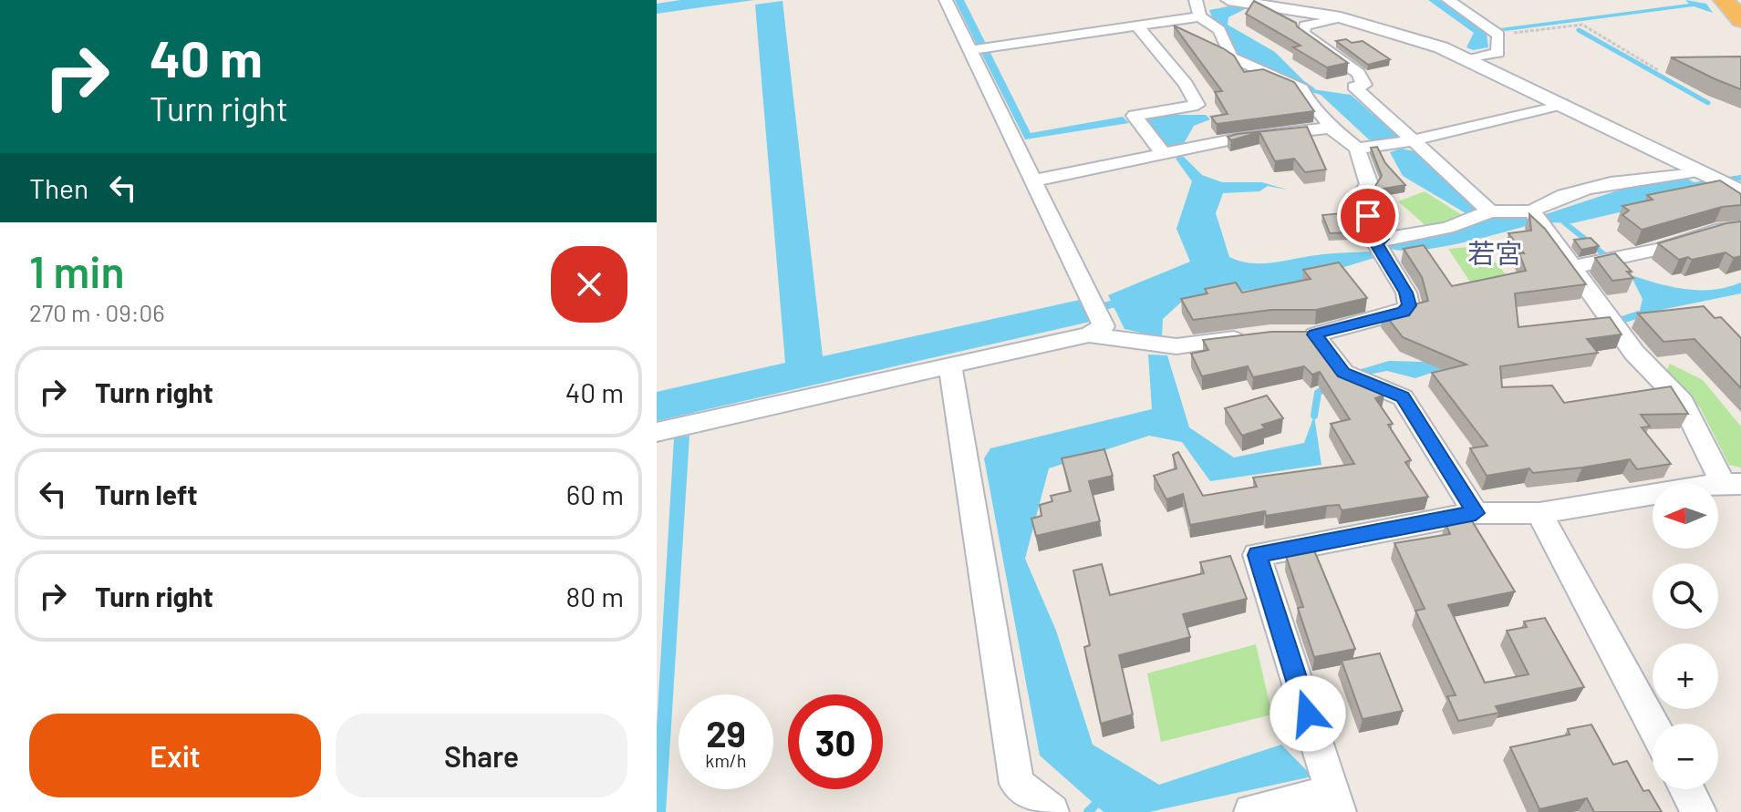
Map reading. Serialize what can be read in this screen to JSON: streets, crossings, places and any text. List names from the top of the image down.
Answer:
{
  "districts": ["若宮"],
  "north": "left",
  "page": {
    "turn": ["40 m", "Turn right"],
    "then": "Then",
    "heading": ["1 min", "270 m · 09:06"],
    "list": [
      {
        "name": "Turn right",
        "value": "40 m"
      },
      {
        "name": "Turn left",
        "value": "60 m"
      },
      {
        "name": "Turn right",
        "value": "80 m"
      }
    ],
    "map_buttons": ["+", "−"],
    "speed": "29 km/h",
    "limit": "30",
    "buttons": ["Exit", "Share"]
  }
}
